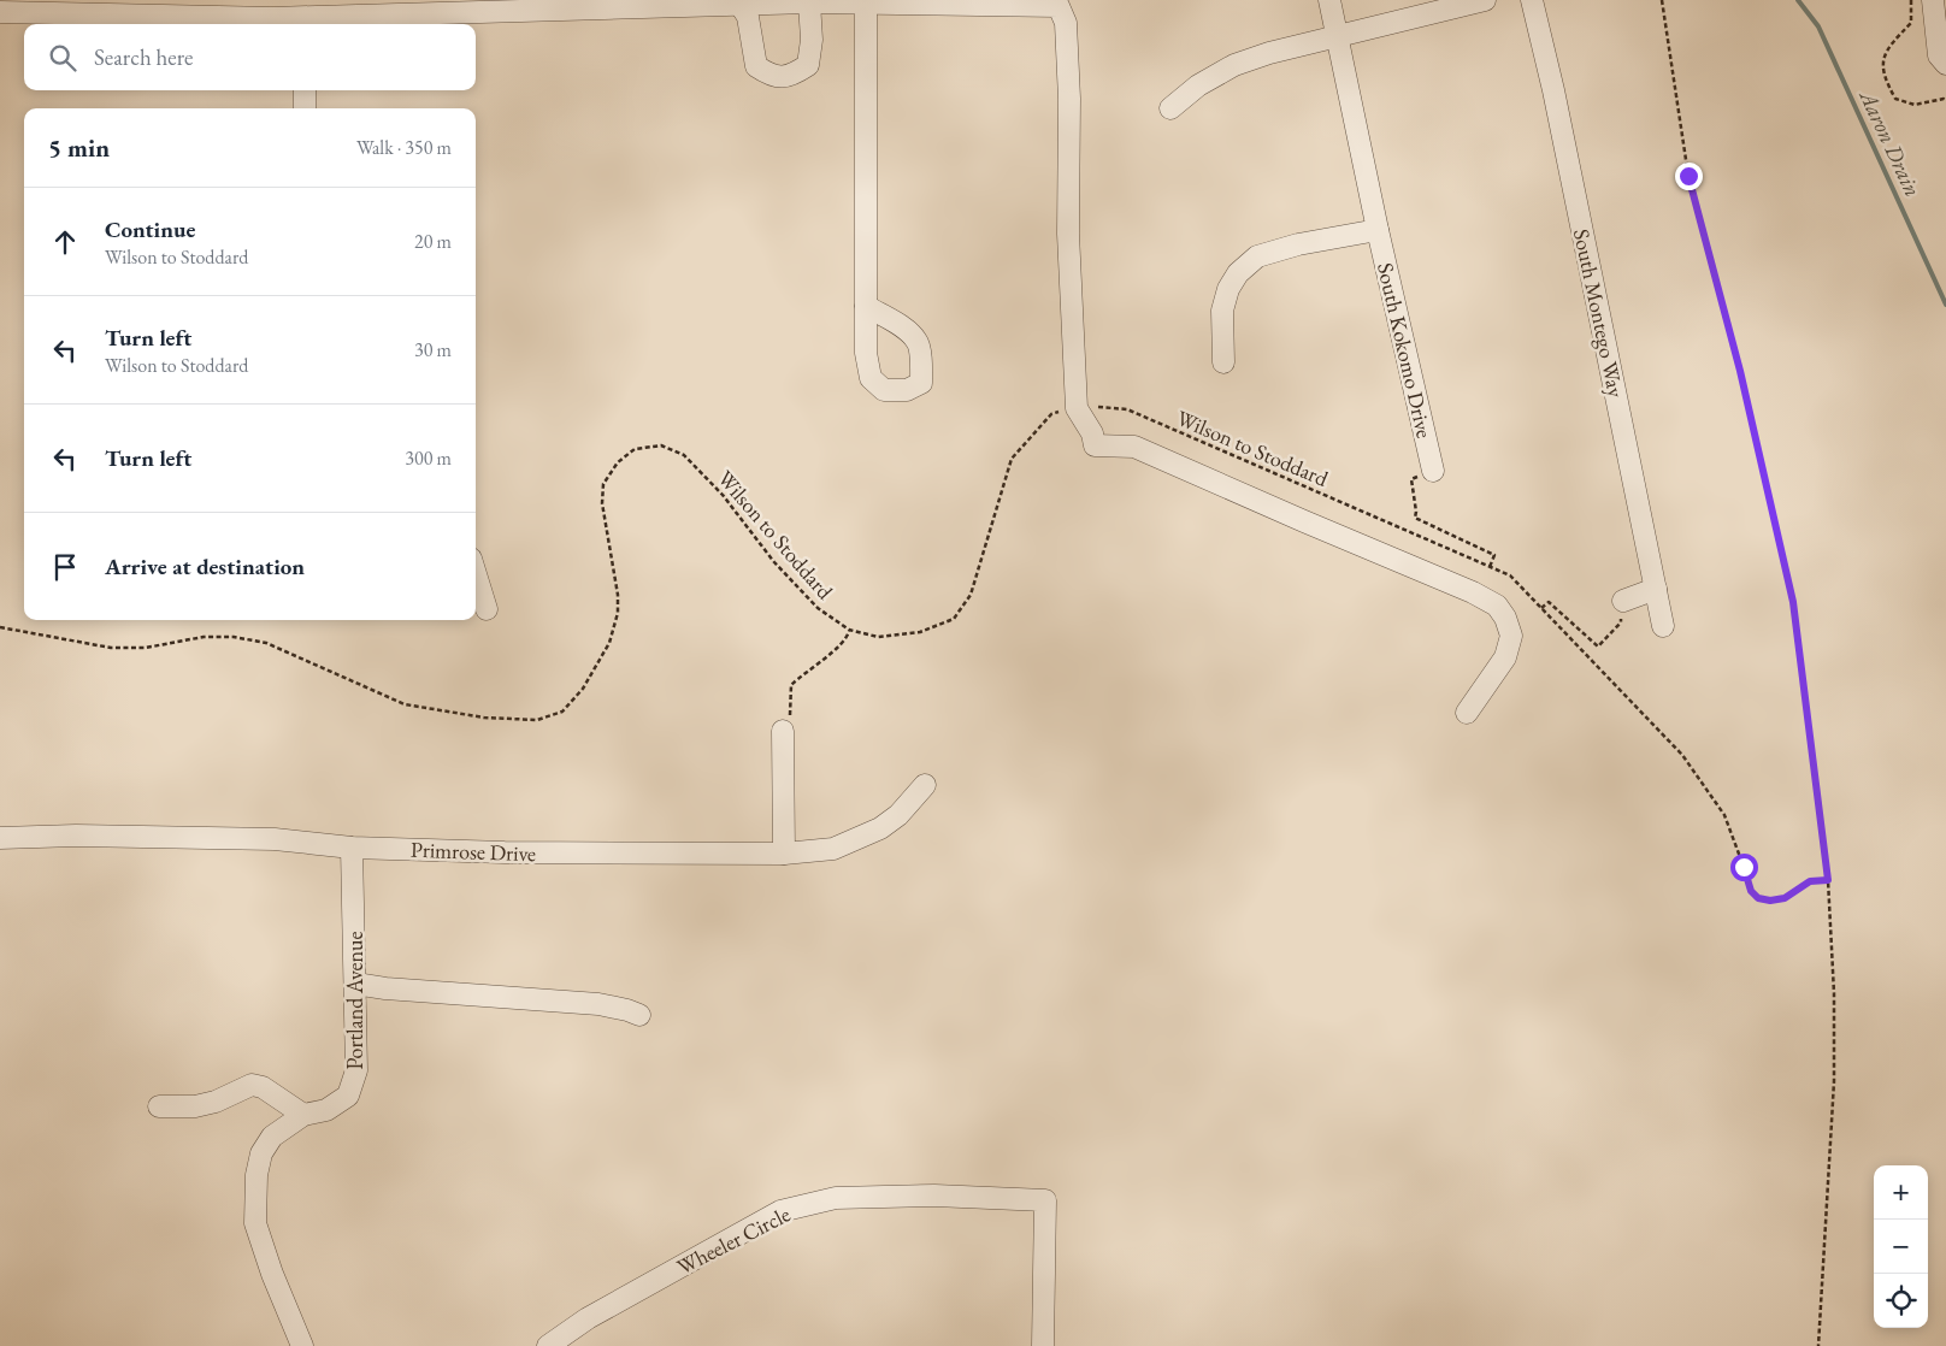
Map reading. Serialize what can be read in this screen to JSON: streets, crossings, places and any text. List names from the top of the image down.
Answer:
{
  "streets": {
    "street": [
      "South Montego Way",
      "South Kokomo Drive",
      "Primrose Drive",
      "Portland Avenue",
      "Wheeler Circle"
    ],
    "path": ["Wilson to Stoddard"]
  },
  "crossings": [
    ["Primrose Drive", "Portland Avenue"]
  ],
  "water": ["Aaron Drain"],
  "page": {
    "search": "Search here",
    "heading": ["5 min", "Walk · 350 m"],
    "list": [
      ["Continue", "Wilson to Stoddard", "20 m"],
      ["Turn left", "Wilson to Stoddard", "30 m"],
      ["Turn left", "300 m"],
      "Arrive at destination"
    ],
    "map_buttons": ["+", "−"]
  }
}
